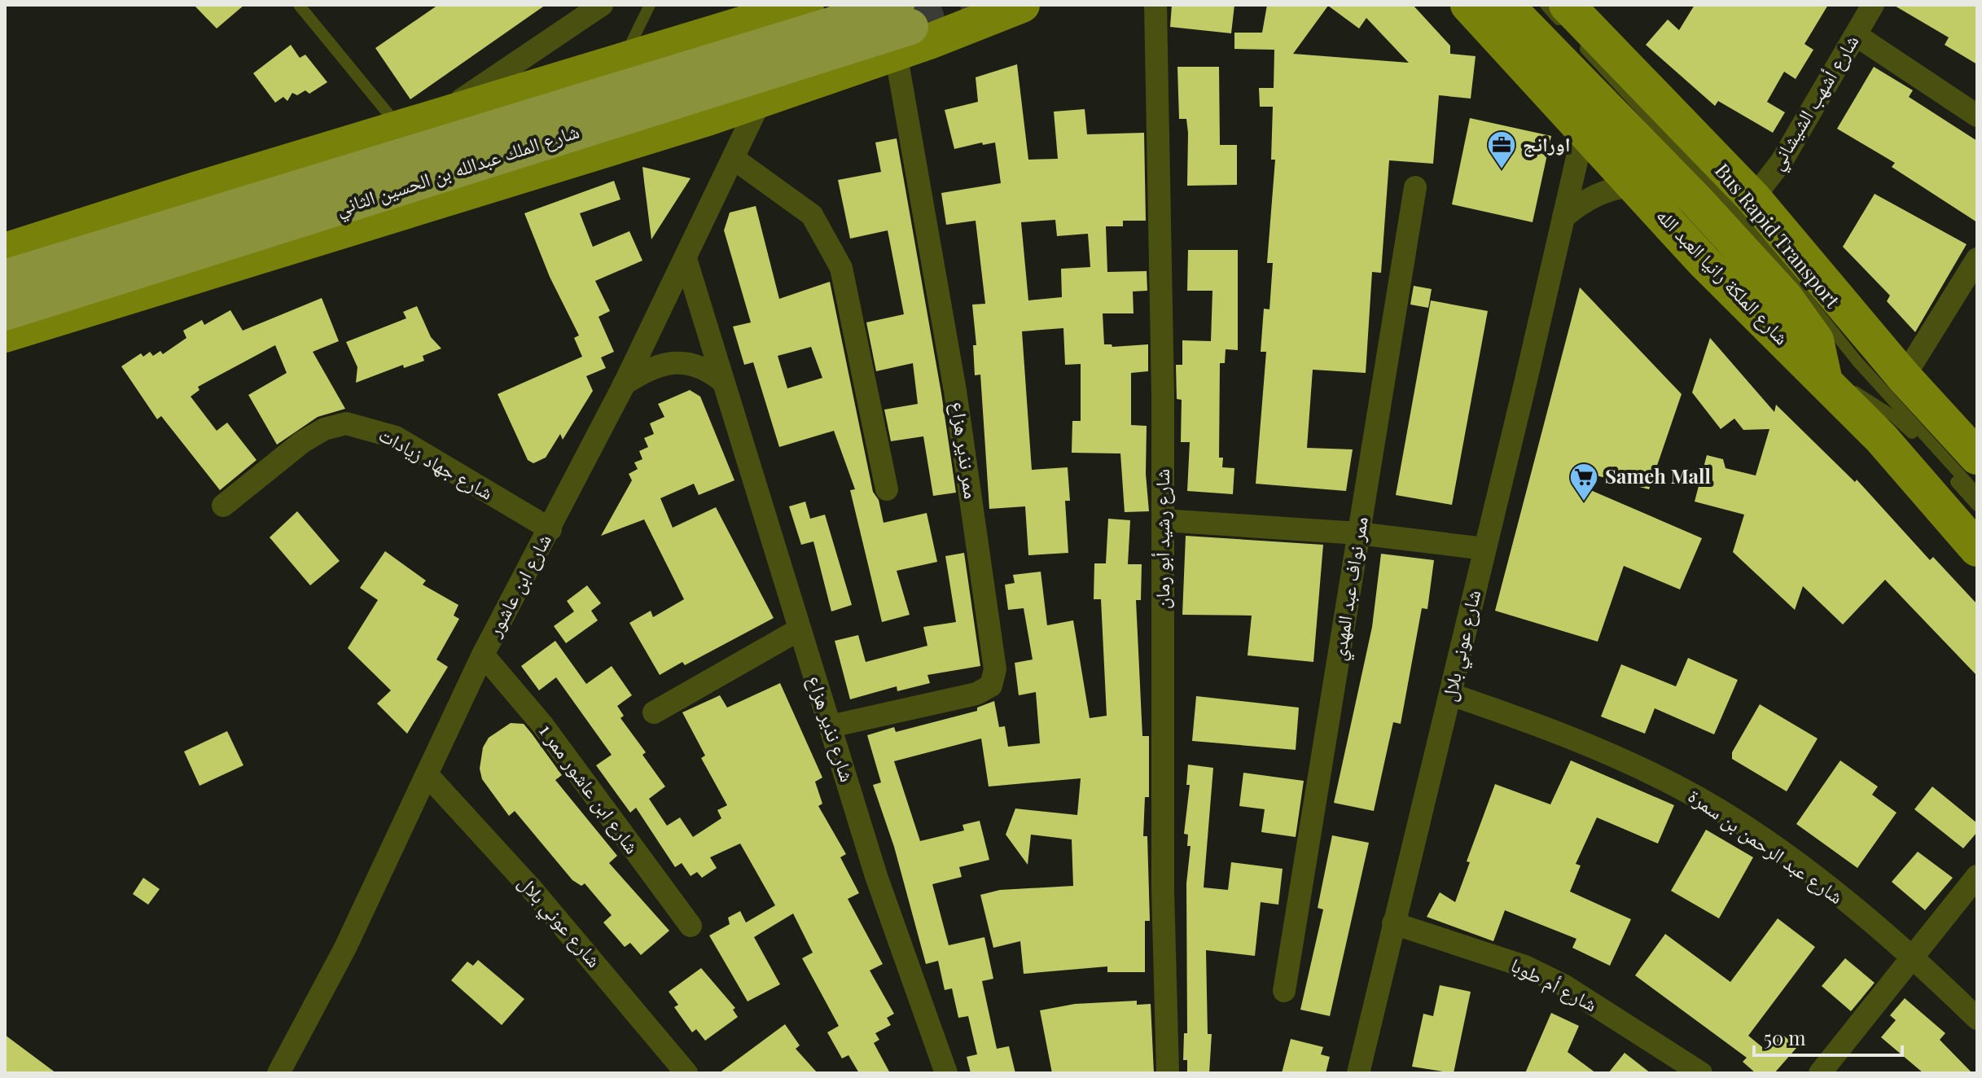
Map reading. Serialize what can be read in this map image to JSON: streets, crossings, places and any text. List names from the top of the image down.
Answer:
{
  "streets": {
    "highway": ["شارع الملك عبدالله بن الحسين الثاني"],
    "main road": ["شارع الملكة رانيا العبد الله"],
    "street": [
      "شارع أشهب الشيشاني",
      "ممر نذير هزاع",
      "شارع جهاد زيادات",
      "شارع رشيد أبو رمان",
      "شارع ابن عاشور",
      "ممر نواف عبد المهدي",
      "شارع عوني بلال",
      "شارع نذير هزاع",
      "شارع ابن عاشور ممر 1",
      "شارع عبد الرحمن بن سمرة",
      "شارع أم طوبا"
    ],
    "lane": ["Bus Rapid Transport"]
  },
  "crossings": [
    ["شارع الملك عبدالله بن الحسين الثاني", "ممر نذير هزاع"],
    ["شارع الملكة رانيا العبد الله", "شارع عوني بلال"],
    ["ممر نذير هزاع", "شارع نذير هزاع"],
    ["شارع جهاد زيادات", "شارع ابن عاشور"],
    ["شارع ابن عاشور", "شارع عوني بلال"],
    ["شارع ابن عاشور", "شارع نذير هزاع"],
    ["شارع ابن عاشور", "شارع ابن عاشور ممر 1"],
    ["شارع عوني بلال", "شارع عبد الرحمن بن سمرة"],
    ["شارع عوني بلال", "شارع أم طوبا"]
  ],
  "places": {
    "office": ["اورانج"],
    "supermarket": ["Sameh Mall"]
  },
  "scale_bar": "50 m"
}
